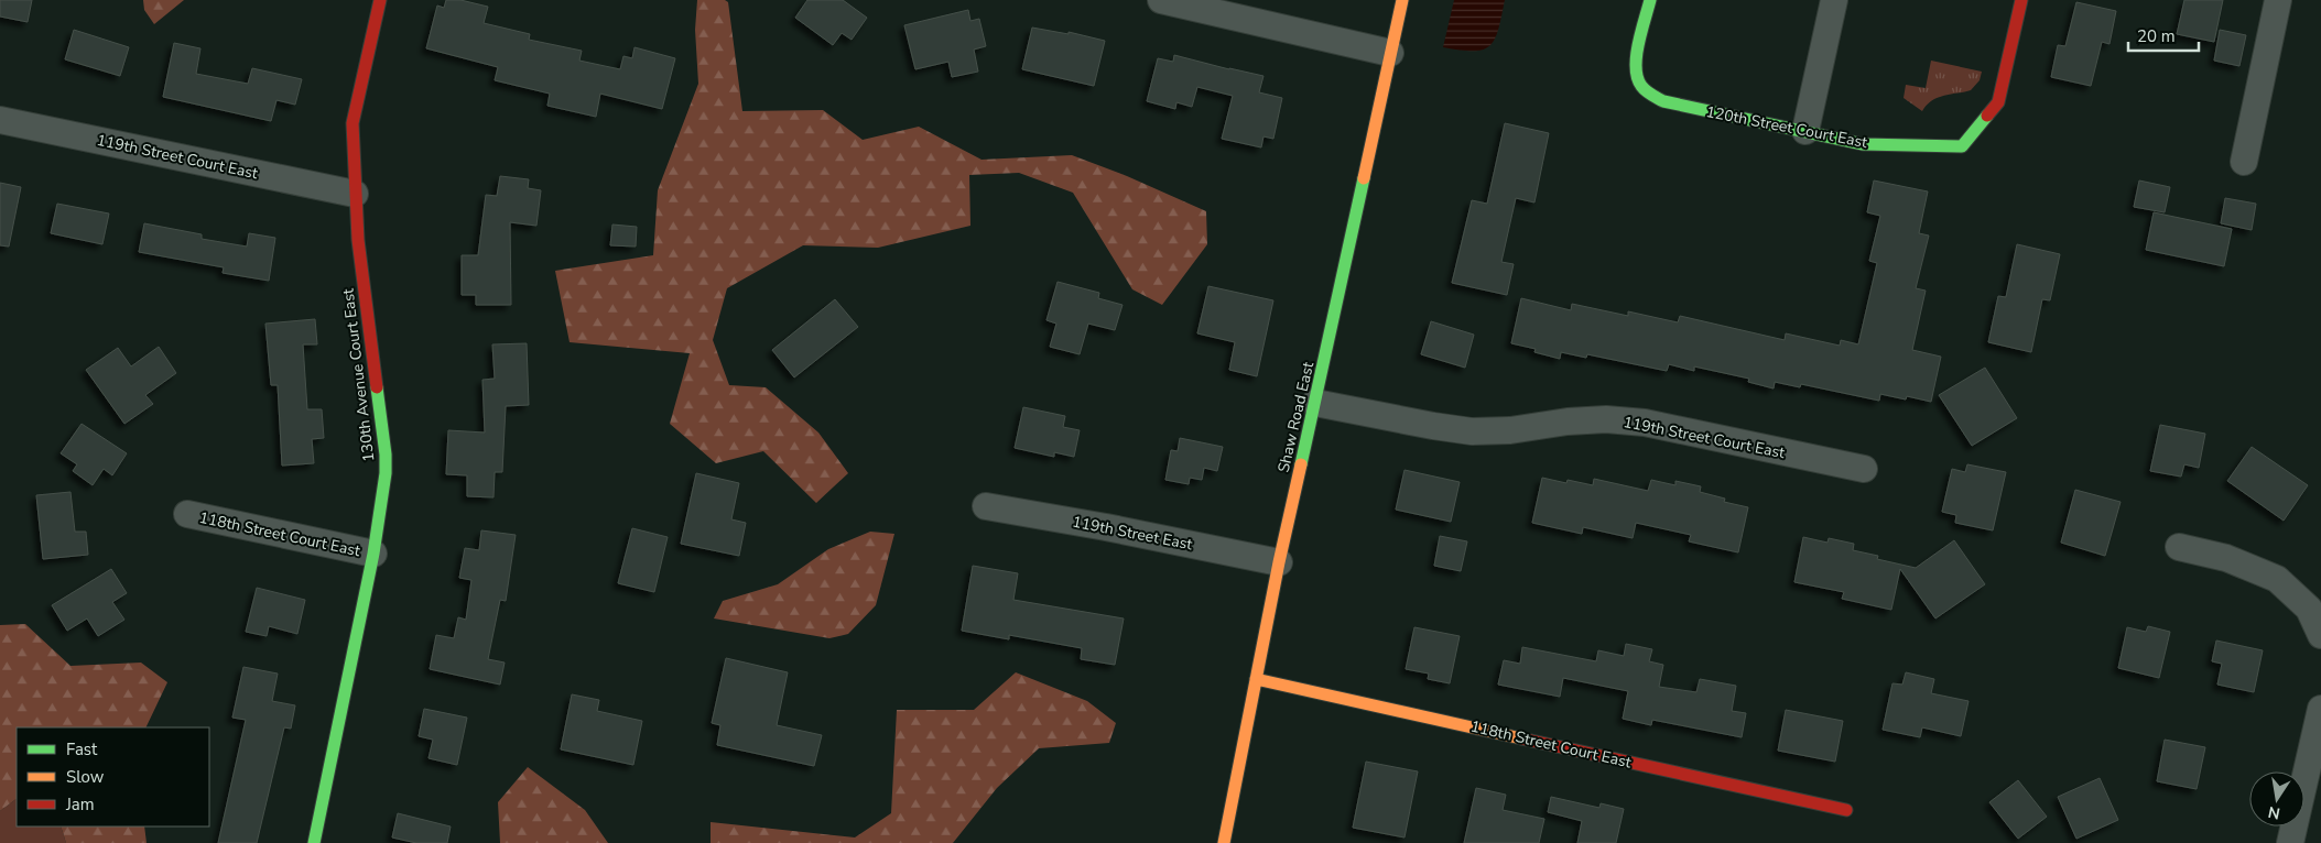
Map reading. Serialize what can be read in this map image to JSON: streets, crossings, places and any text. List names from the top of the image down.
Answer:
{
  "streets": {
    "street": [
      "120th Street Court East",
      "119th Street Court East",
      "130th Avenue Court East",
      "Shaw Road East",
      "119th Street East",
      "118th Street Court East"
    ]
  },
  "crossings": [
    ["119th Street Court East", "130th Avenue Court East"],
    ["119th Street Court East", "Shaw Road East"],
    ["130th Avenue Court East", "118th Street Court East"],
    ["Shaw Road East", "119th Street East"],
    ["Shaw Road East", "118th Street Court East"]
  ],
  "legend": ["Fast", "Slow", "Jam"],
  "scale_bar": "20 m",
  "north": "bottom"
}
